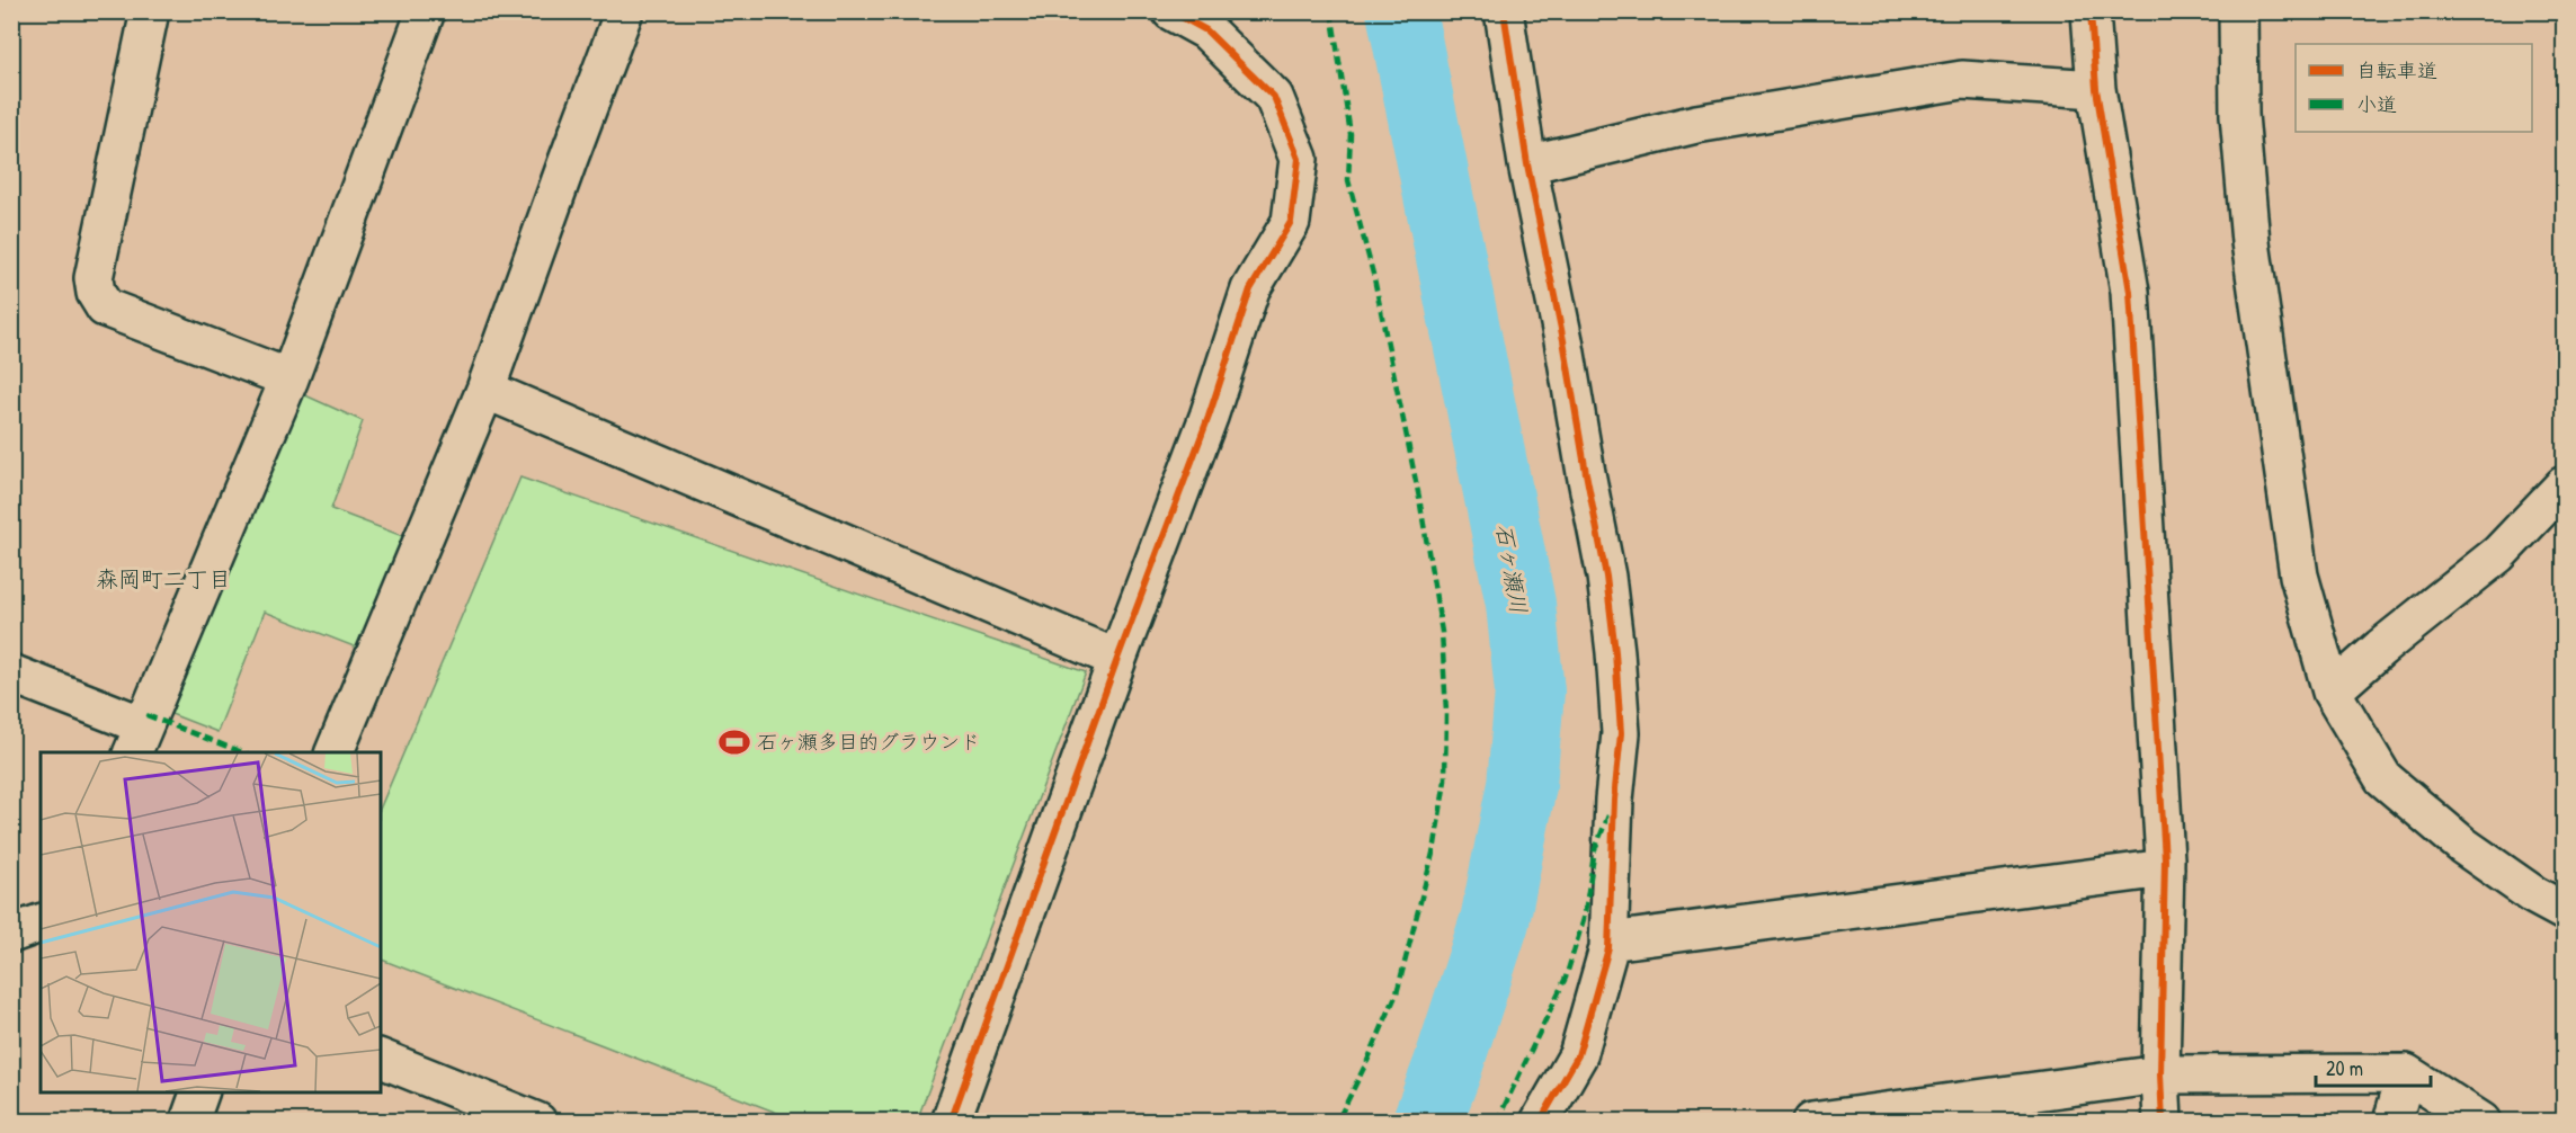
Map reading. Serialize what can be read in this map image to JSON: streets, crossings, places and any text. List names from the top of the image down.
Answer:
{
  "districts": ["森岡町二丁目"],
  "water": ["石ヶ瀬川"],
  "places": {
    "sports": ["石ヶ瀬多目的グラウンド"]
  },
  "legend": ["自転車道", "小道"],
  "scale_bar": "20 m"
}
